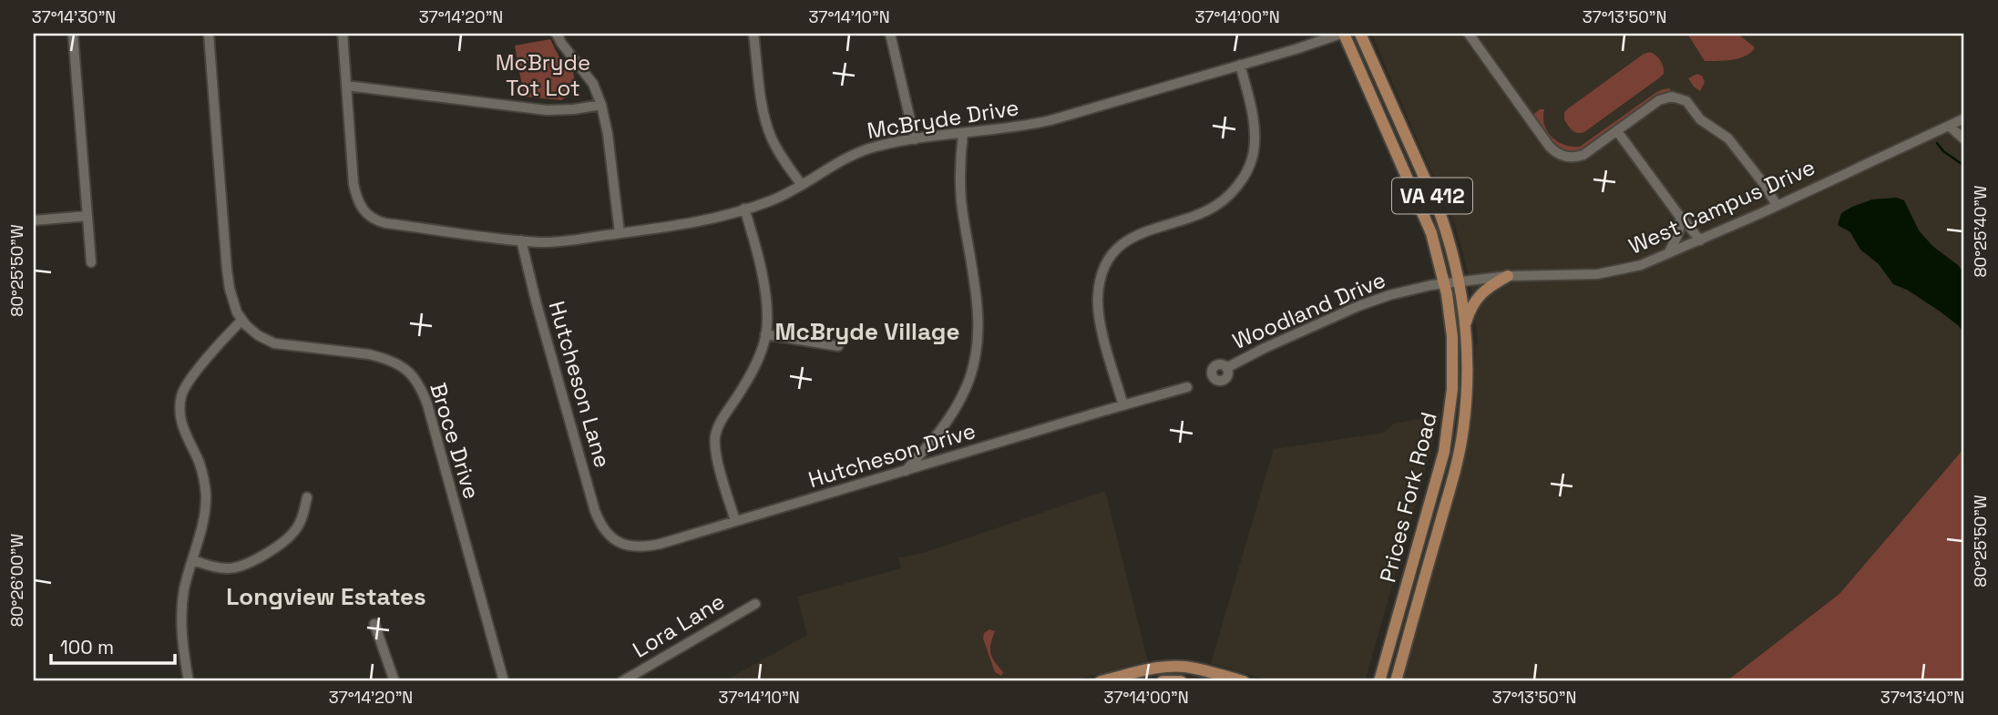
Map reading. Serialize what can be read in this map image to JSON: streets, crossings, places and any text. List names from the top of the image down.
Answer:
{
  "streets": {
    "main road": ["VA 412", "Prices Fork Road"],
    "street": [
      "McBryde Drive",
      "West Campus Drive",
      "Woodland Drive",
      "Hutcheson Lane",
      "Broce Drive",
      "Hutcheson Drive",
      "Lora Lane"
    ]
  },
  "crossings": [
    ["McBryde Drive", "Hutcheson Lane"],
    ["McBryde Drive", "Prices Fork Road"],
    ["West Campus Drive", "Woodland Drive"],
    ["West Campus Drive", "Prices Fork Road"],
    ["Woodland Drive", "Prices Fork Road"],
    ["Hutcheson Lane", "Hutcheson Drive"]
  ],
  "districts": ["McBryde Village", "Longview Estates"],
  "parks": ["McBryde Tot Lot"],
  "scale_bar": "100 m",
  "coordinates": [
    "37°14'30\"N",
    "37°14'20\"N",
    "37°14'10\"N",
    "37°14'00\"N",
    "37°13'50\"N",
    "80°25'40\"W",
    "80°25'50\"W",
    "80°26'00\"W",
    "37°13'40\"N"
  ]
}
